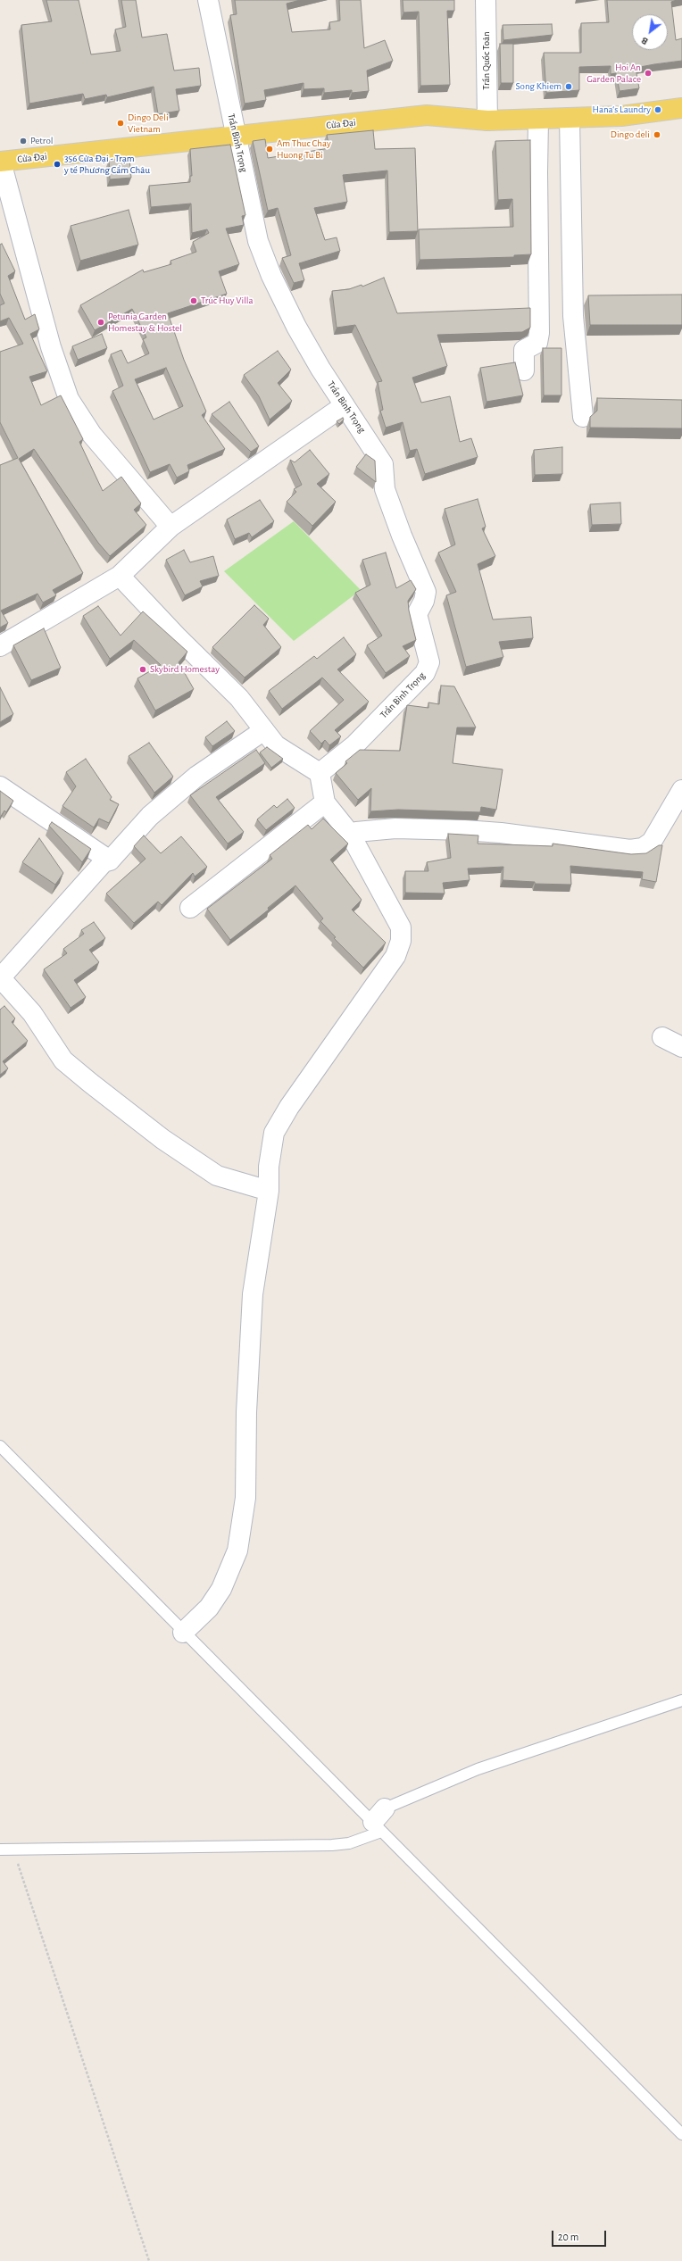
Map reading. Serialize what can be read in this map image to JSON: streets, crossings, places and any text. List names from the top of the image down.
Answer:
{
  "streets": {
    "main road": ["Cửa Đại"],
    "street": ["Trần Quốc Toản", "Trần Bình Trọng"]
  },
  "crossings": [
    ["Trần Quốc Toản", "Cửa Đại"],
    ["Cửa Đại", "Trần Bình Trọng"]
  ],
  "places": [
    "Hoi An Garden Palace",
    "Song Khiem",
    "Hana‘s Laundry",
    "Dingo Deli Vietnam",
    "Dingo deli",
    "Petrol",
    "Am Thuc Chay Huong Tu Bi",
    "356 Cửa Đại - Trạm y tế Phương Cẩm Châu",
    "Trúc Huy Villa",
    "Petunia Garden Homestay & Hostel",
    "Skybird Homestay"
  ],
  "scale_bar": "20 m",
  "north": "bottom left"
}
